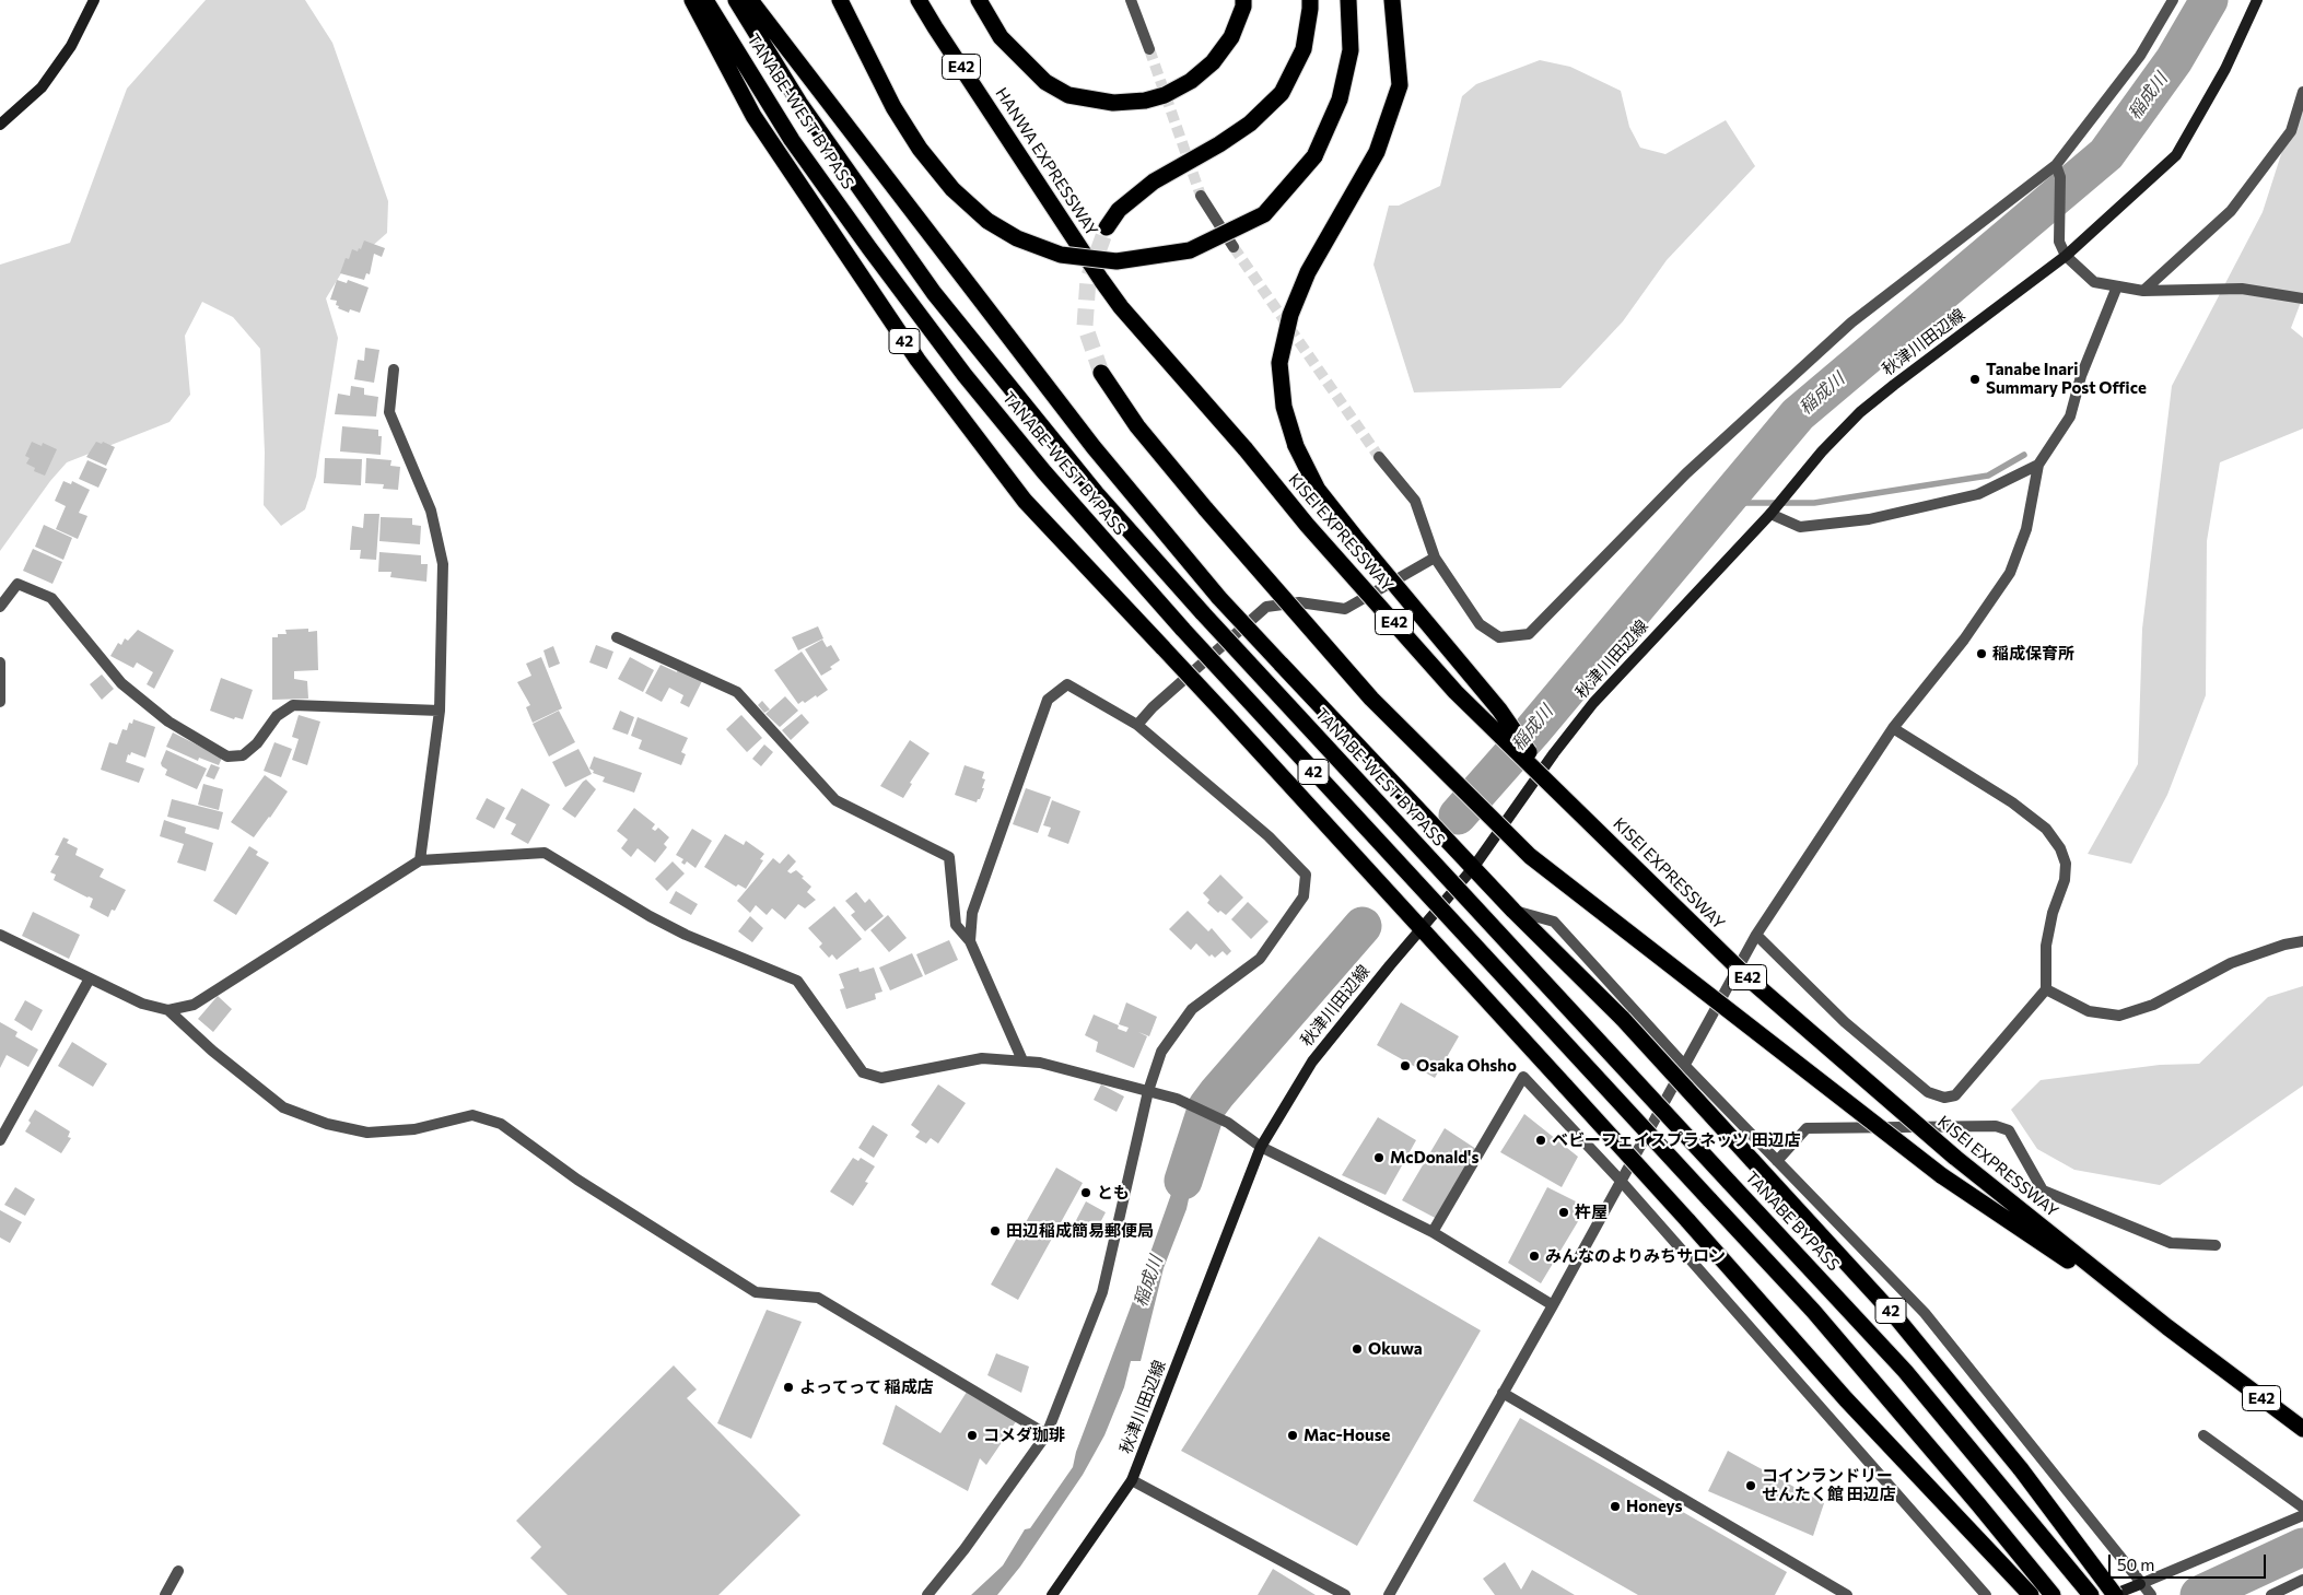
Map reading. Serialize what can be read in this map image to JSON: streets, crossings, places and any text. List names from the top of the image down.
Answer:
{
  "streets": {
    "highway": [
      "E42",
      "TANABE-WEST BYPASS",
      "HANWA EXPRESSWAY",
      "42",
      "KISEI EXPRESSWAY",
      "TANABE BYPASS"
    ],
    "main road": ["秋津川田辺線"]
  },
  "crossings": [
    ["TANABE-WEST BYPASS", "TANABE BYPASS"],
    ["HANWA EXPRESSWAY", "KISEI EXPRESSWAY"],
    ["42", "秋津川田辺線"]
  ],
  "water": ["稲成川"],
  "places": [
    "Tanabe Inari Summary Post Office",
    "稲成保育所",
    "Osaka Ohsho",
    "ベビーフェイスプラネッツ 田辺店",
    "McDonald's",
    "とも",
    "杵屋",
    "田辺稲成簡易郵便局",
    "みんなのよりみちサロン",
    "Okuwa",
    "よってって 稲成店",
    "コメダ珈琲",
    "Mac-House",
    "コインランドリー せんたく館 田辺店",
    "Honeys"
  ],
  "scale_bar": "50 m"
}
